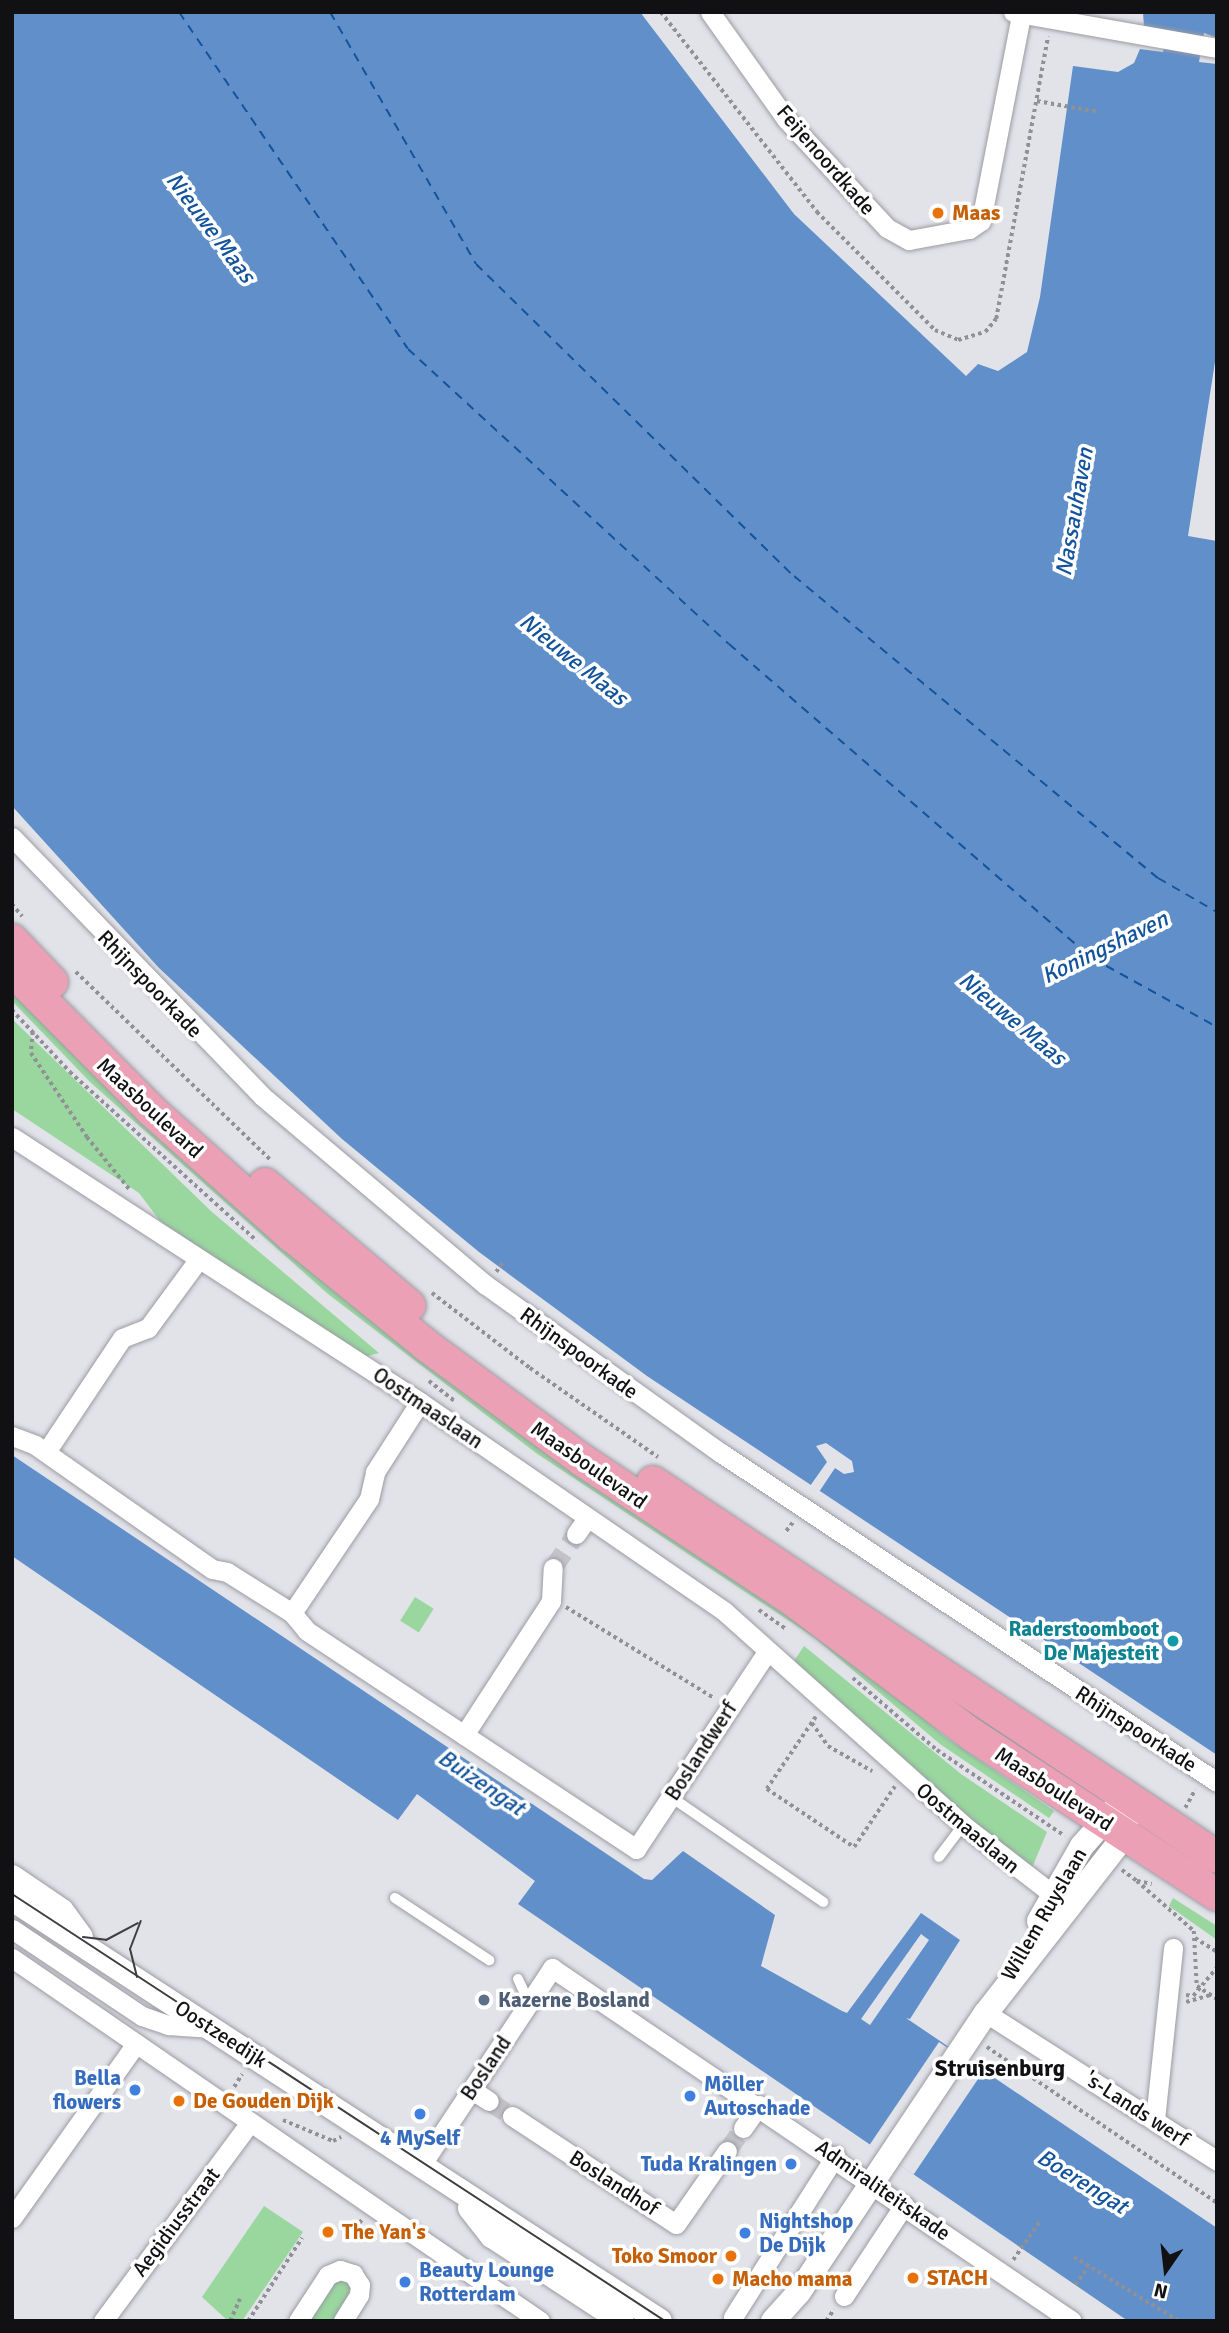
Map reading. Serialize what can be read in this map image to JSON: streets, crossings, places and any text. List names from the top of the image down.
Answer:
{
  "streets": {
    "main road": ["Maasboulevard"],
    "street": [
      "Feijenoordkade",
      "Rhijnspoorkade",
      "Oostmaaslaan",
      "Boslandwerf",
      "Willem Ruyslaan",
      "Oostzeedijk",
      "Bosland",
      "'s-Lands werf",
      "Boslandhof",
      "Admiraliteitskade",
      "Aegidiusstraat"
    ]
  },
  "crossings": [
    ["Maasboulevard", "Willem Ruyslaan"],
    ["Oostmaaslaan", "Boslandwerf"],
    ["Oostmaaslaan", "Willem Ruyslaan"],
    ["Willem Ruyslaan", "'s-Lands werf"],
    ["Willem Ruyslaan", "Admiraliteitskade"],
    ["Oostzeedijk", "Bosland"],
    ["Bosland", "Admiraliteitskade"]
  ],
  "districts": ["Struisenburg"],
  "water": [
    "Nieuwe Maas",
    "Nassauhaven",
    "Koningshaven",
    "Buizengat",
    "Boerengat"
  ],
  "places": [
    "Maas",
    "Raderstoomboot De Majesteit",
    "Kazerne Bosland",
    "Bella flowers",
    "Möller Autoschade",
    "De Gouden Dijk",
    "4 MySelf",
    "Tuda Kralingen",
    "The Yan's",
    "Nightshop De Dijk",
    "Toko Smoor",
    "STACH",
    "Macho mama",
    "Beauty Lounge Rotterdam"
  ],
  "north": "bottom"
}
